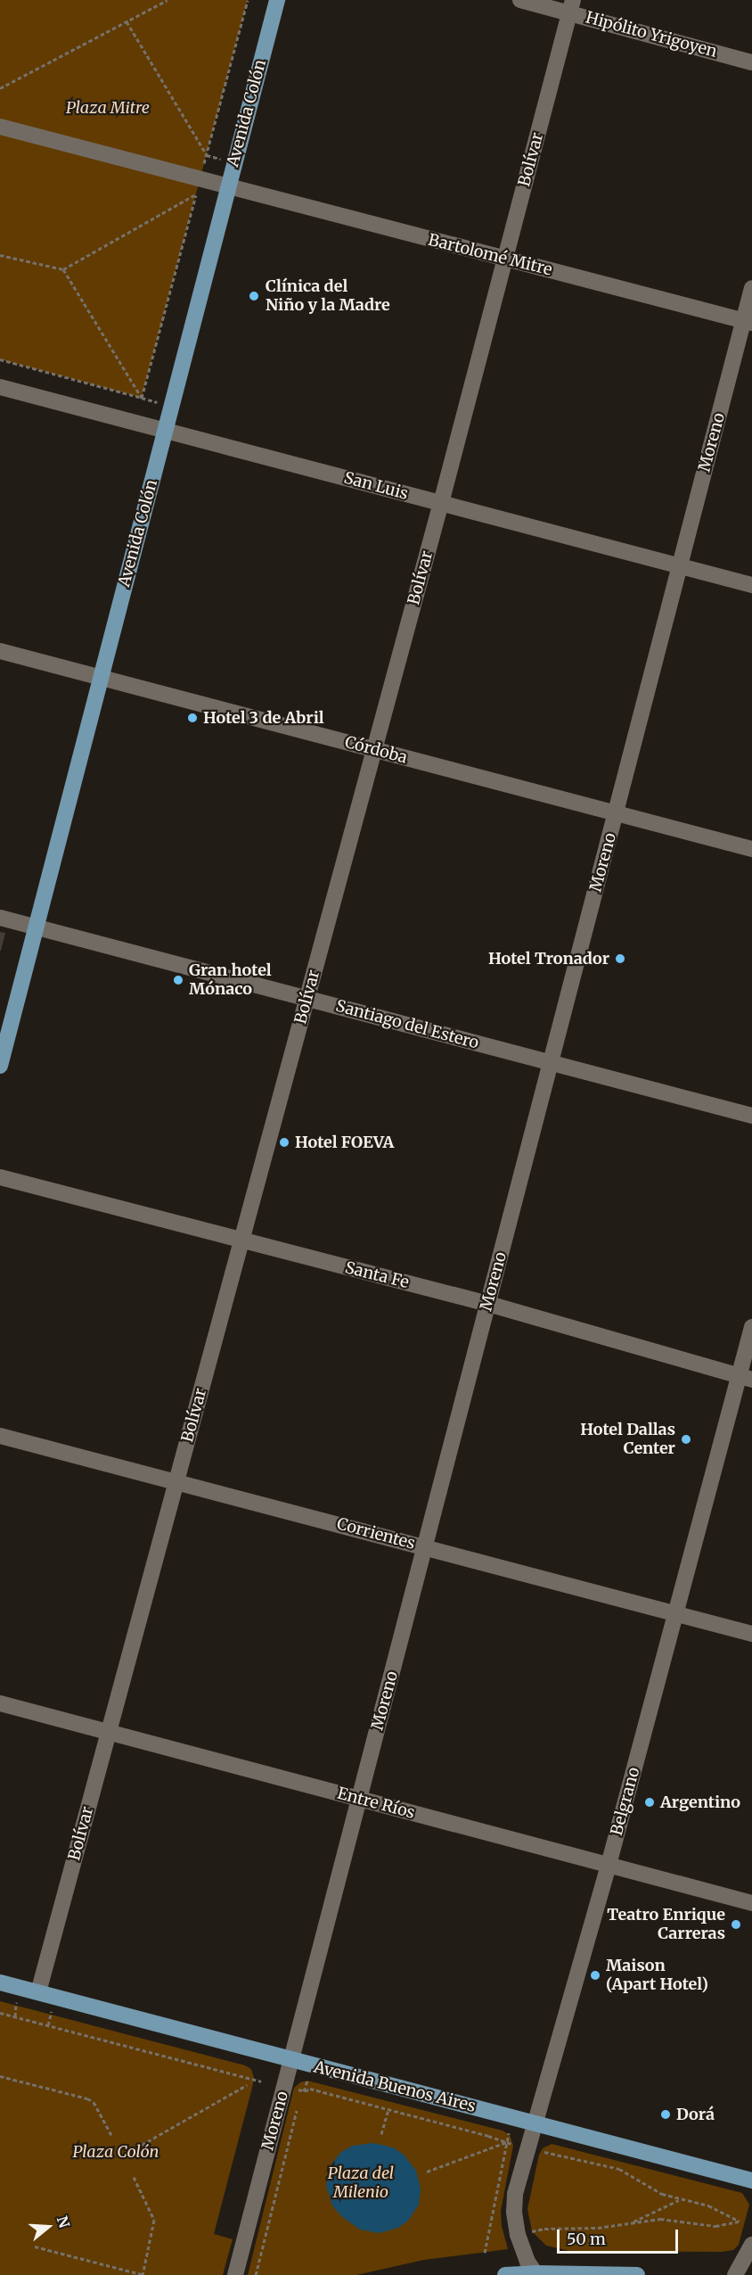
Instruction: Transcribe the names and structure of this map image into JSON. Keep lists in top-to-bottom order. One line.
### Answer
{"streets":{"main road":["Avenida Colón","Avenida Buenos Aires"],"street":["Hipólito Yrigoyen","Bolívar","Bartolomé Mitre","Moreno","San Luis","Córdoba","Santiago del Estero","Santa Fe","Corrientes","Belgrano","Entre Ríos"]},"crossings":[["Hipólito Yrigoyen","Bolívar"],["Avenida Colón","Bartolomé Mitre"],["Avenida Colón","San Luis"],["Avenida Colón","Córdoba"],["Avenida Colón","Santiago del Estero"],["Bolívar","Bartolomé Mitre"],["Bolívar","San Luis"],["Bolívar","Córdoba"],["Bolívar","Santiago del Estero"],["Bolívar","Santa Fe"],["Bolívar","Corrientes"],["Bolívar","Entre Ríos"],["Bolívar","Avenida Buenos Aires"],["Bartolomé Mitre","Moreno"],["Moreno","San Luis"],["Moreno","Córdoba"],["Moreno","Santiago del Estero"],["Moreno","Santa Fe"],["Moreno","Corrientes"],["Moreno","Entre Ríos"],["Moreno","Avenida Buenos Aires"],["Santa Fe","Belgrano"],["Corrientes","Belgrano"],["Belgrano","Entre Ríos"],["Belgrano","Avenida Buenos Aires"]],"parks":["Plaza Mitre","Plaza Colón","Plaza del Milenio"],"places":["Clínica del Niño y la Madre","Hotel 3 de Abril","Hotel Tronador","Gran hotel Mónaco","Hotel FOEVA","Hotel Dallas Center","Argentino","Teatro Enrique Carreras","Maison (Apart Hotel)","Dorá"],"scale_bar":"50 m","north":"right"}
